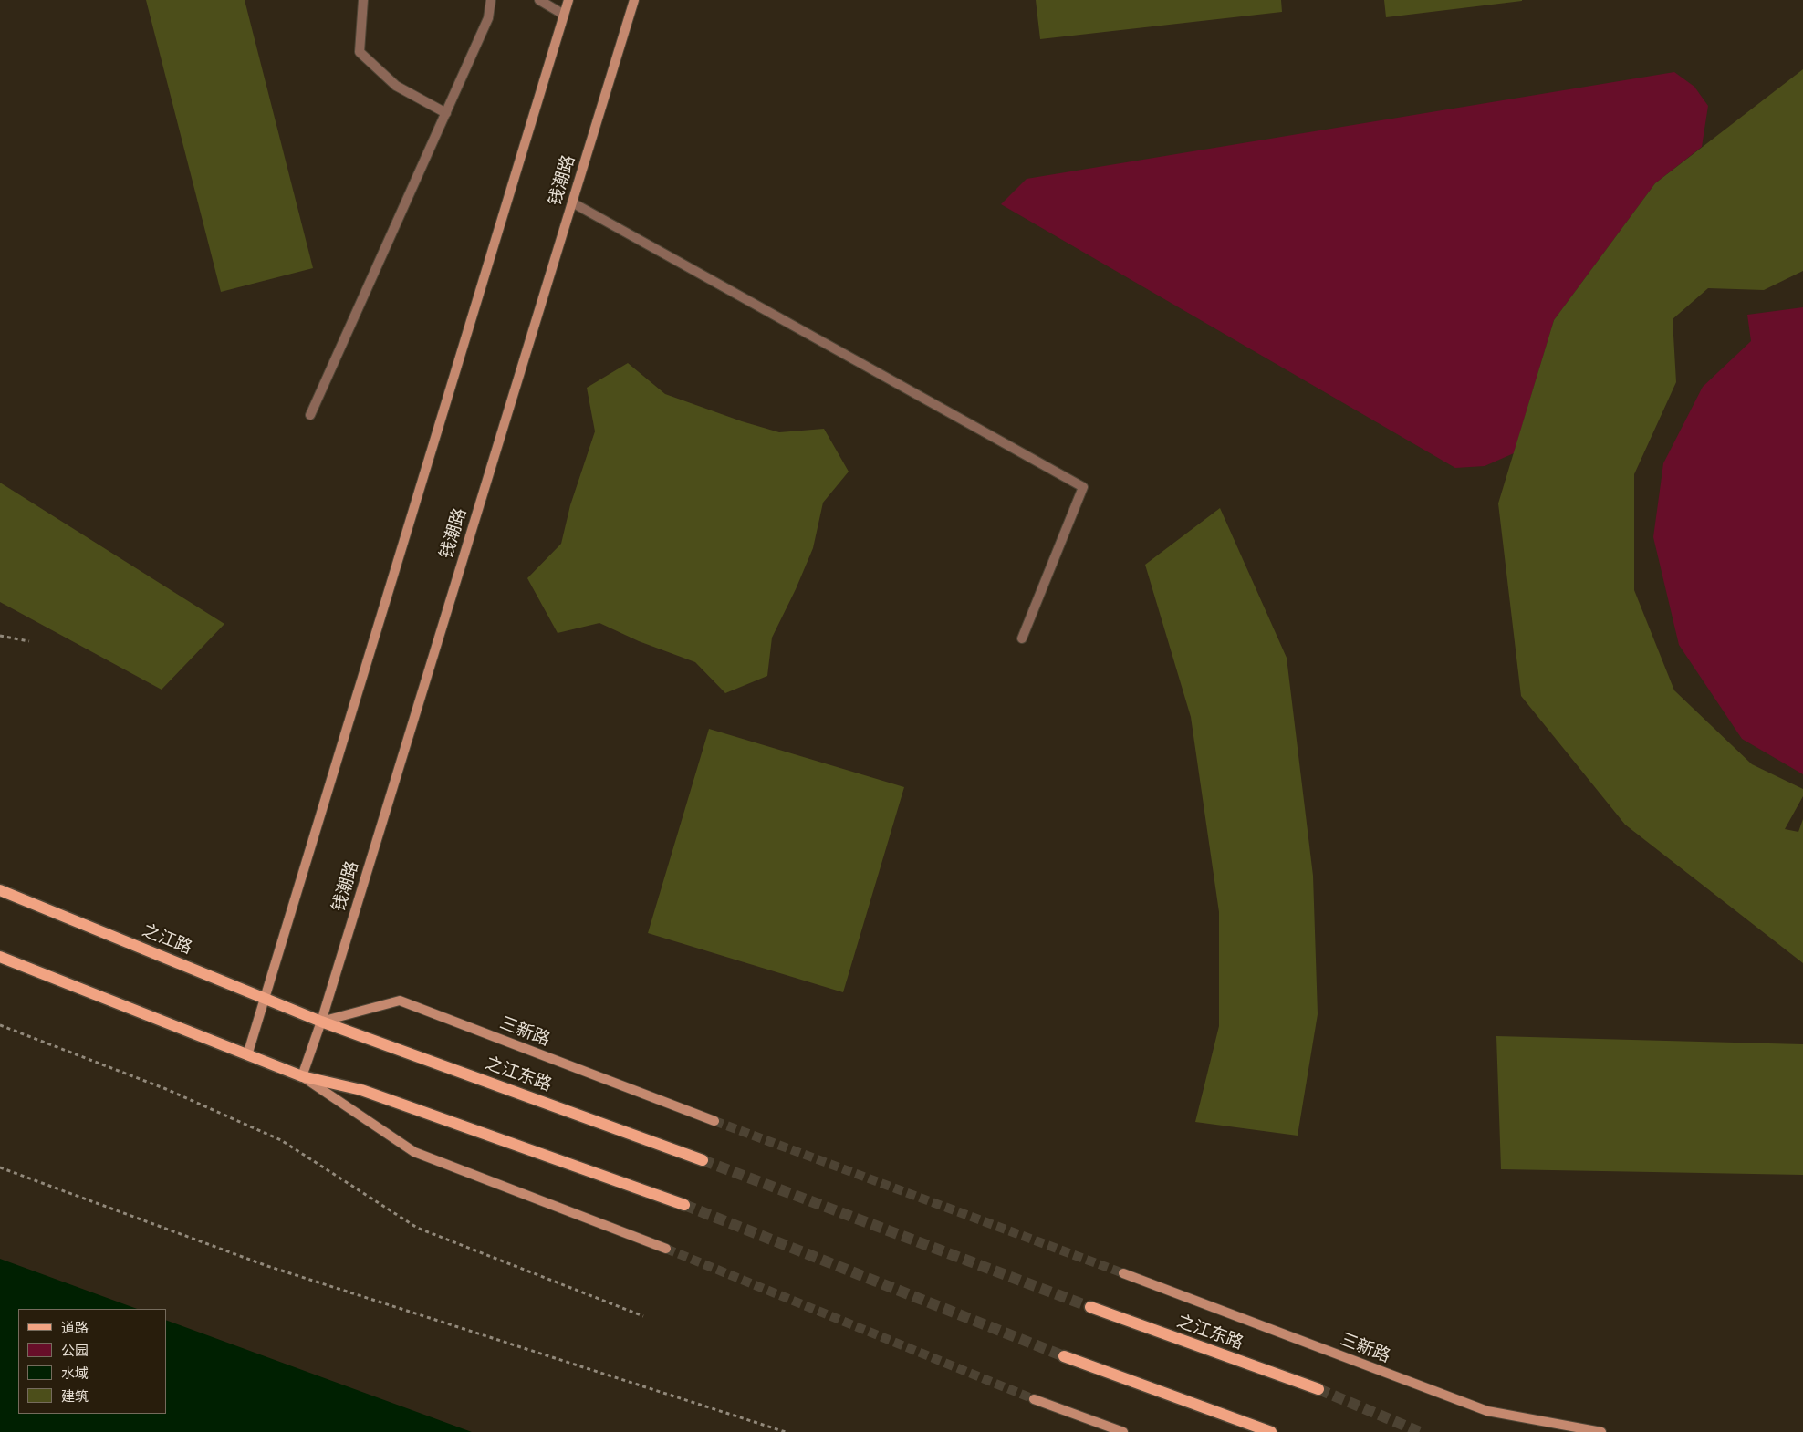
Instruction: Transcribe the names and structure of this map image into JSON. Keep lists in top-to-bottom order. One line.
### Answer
{"streets":{"main road":["钱潮路","之江路","三新路","之江东路"]},"crossings":[["钱潮路","之江路"],["钱潮路","三新路"],["钱潮路","之江东路"],["之江路","三新路"],["之江路","之江东路"],["三新路","之江东路"]],"legend":["道路","公园","水域","建筑"]}
